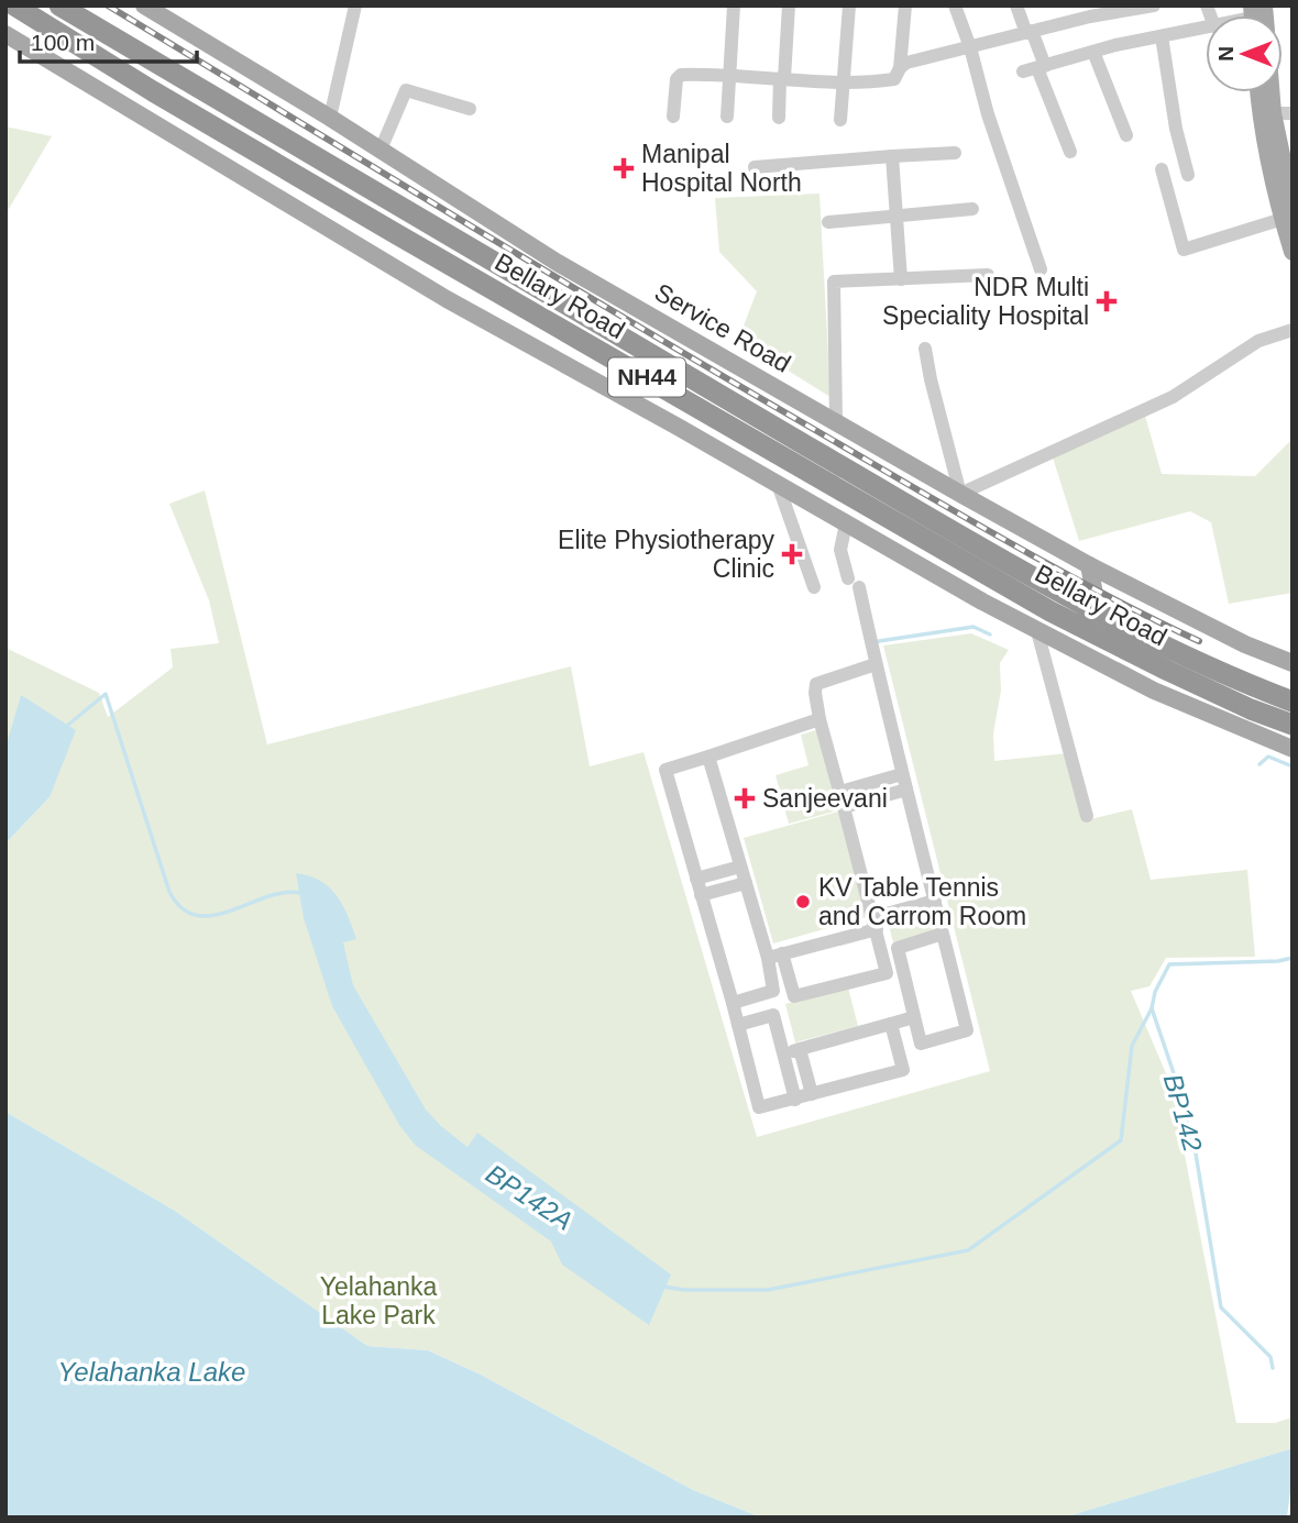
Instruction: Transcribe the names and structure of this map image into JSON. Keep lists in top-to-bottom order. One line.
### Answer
{"streets":{"highway":["Bellary Road","NH44"],"main road":["Service Road"]},"water":["BP142","BP142A","Yelahanka Lake"],"parks":["Yelahanka Lake Park"],"places":{"health":["Manipal Hospital North","NDR Multi Speciality Hospital","Elite Physiotherapy Clinic","Sanjeevani"],"other":["KV Table Tennis and Carrom Room"]},"scale_bar":"100 m","north":"left"}
